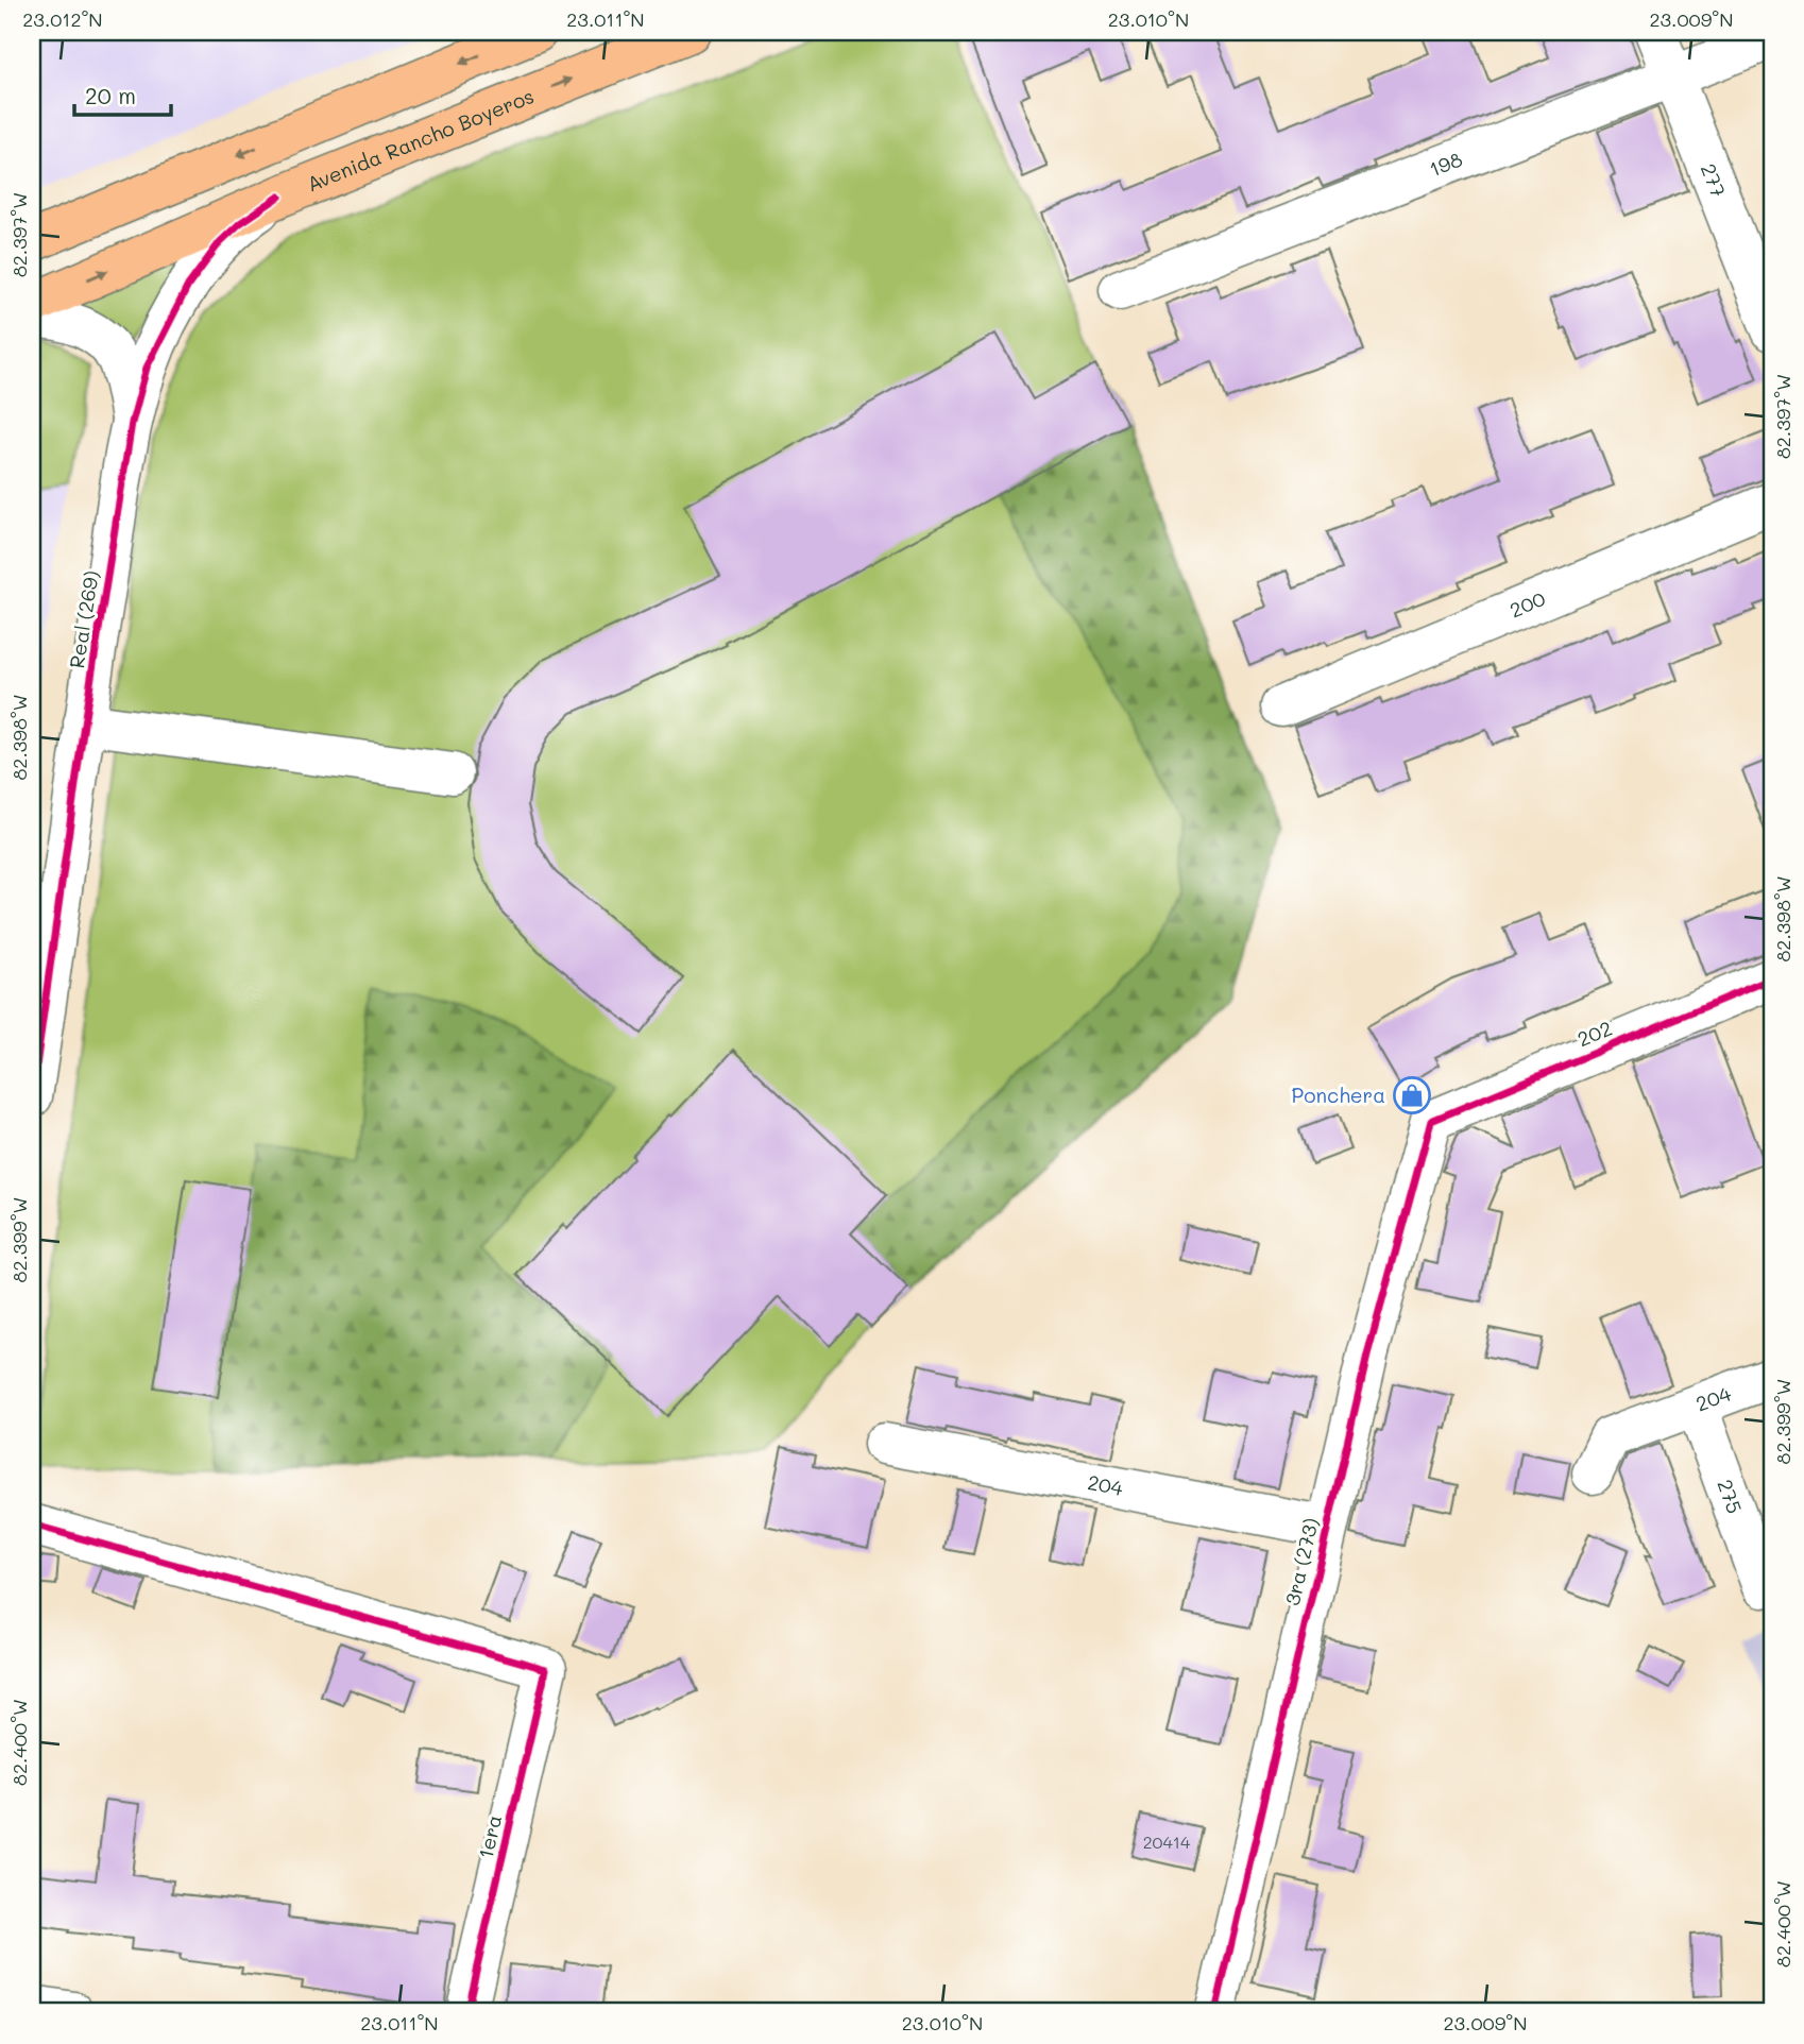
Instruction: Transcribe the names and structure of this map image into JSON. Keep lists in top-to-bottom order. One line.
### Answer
{"streets":{"highway":["Avenida Rancho Boyeros"],"street":["198","277","200","Real (269)","202","204","275","3ra (273)","1era"]},"crossings":[["Avenida Rancho Boyeros","Real (269)"],["198","277"],["202","3ra (273)"],["204","275"],["204","3ra (273)"]],"places":{"shop":["Ponchera"]},"house_numbers":["20414"],"scale_bar":"20 m","coordinates":["23.012°N","23.011°N","23.010°N","23.009°N","82.397°W","82.398°W","82.399°W","82.400°W"]}
